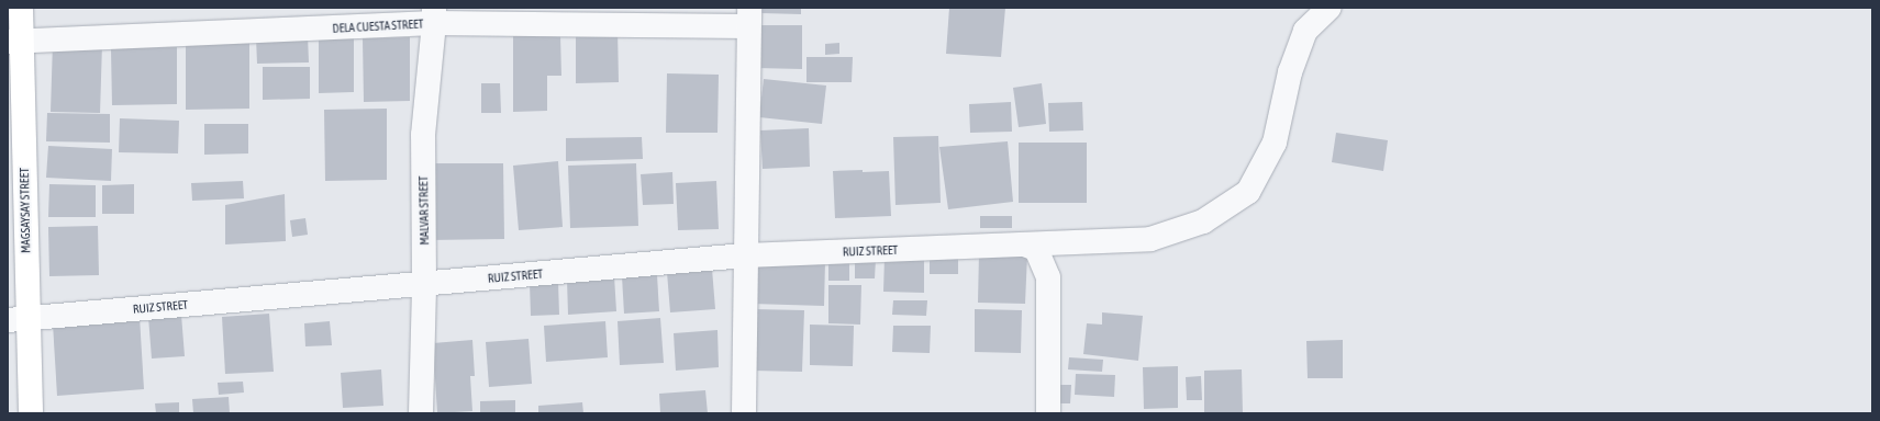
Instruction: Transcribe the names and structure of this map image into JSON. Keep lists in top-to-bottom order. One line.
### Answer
{"streets":{"main road":["MAGSAYSAY STREET"],"street":["DELA CUESTA STREET","MALVAR STREET","RUIZ STREET"]},"crossings":[["DELA CUESTA STREET","MAGSAYSAY STREET"],["DELA CUESTA STREET","MALVAR STREET"],["MAGSAYSAY STREET","RUIZ STREET"],["MALVAR STREET","RUIZ STREET"]]}
